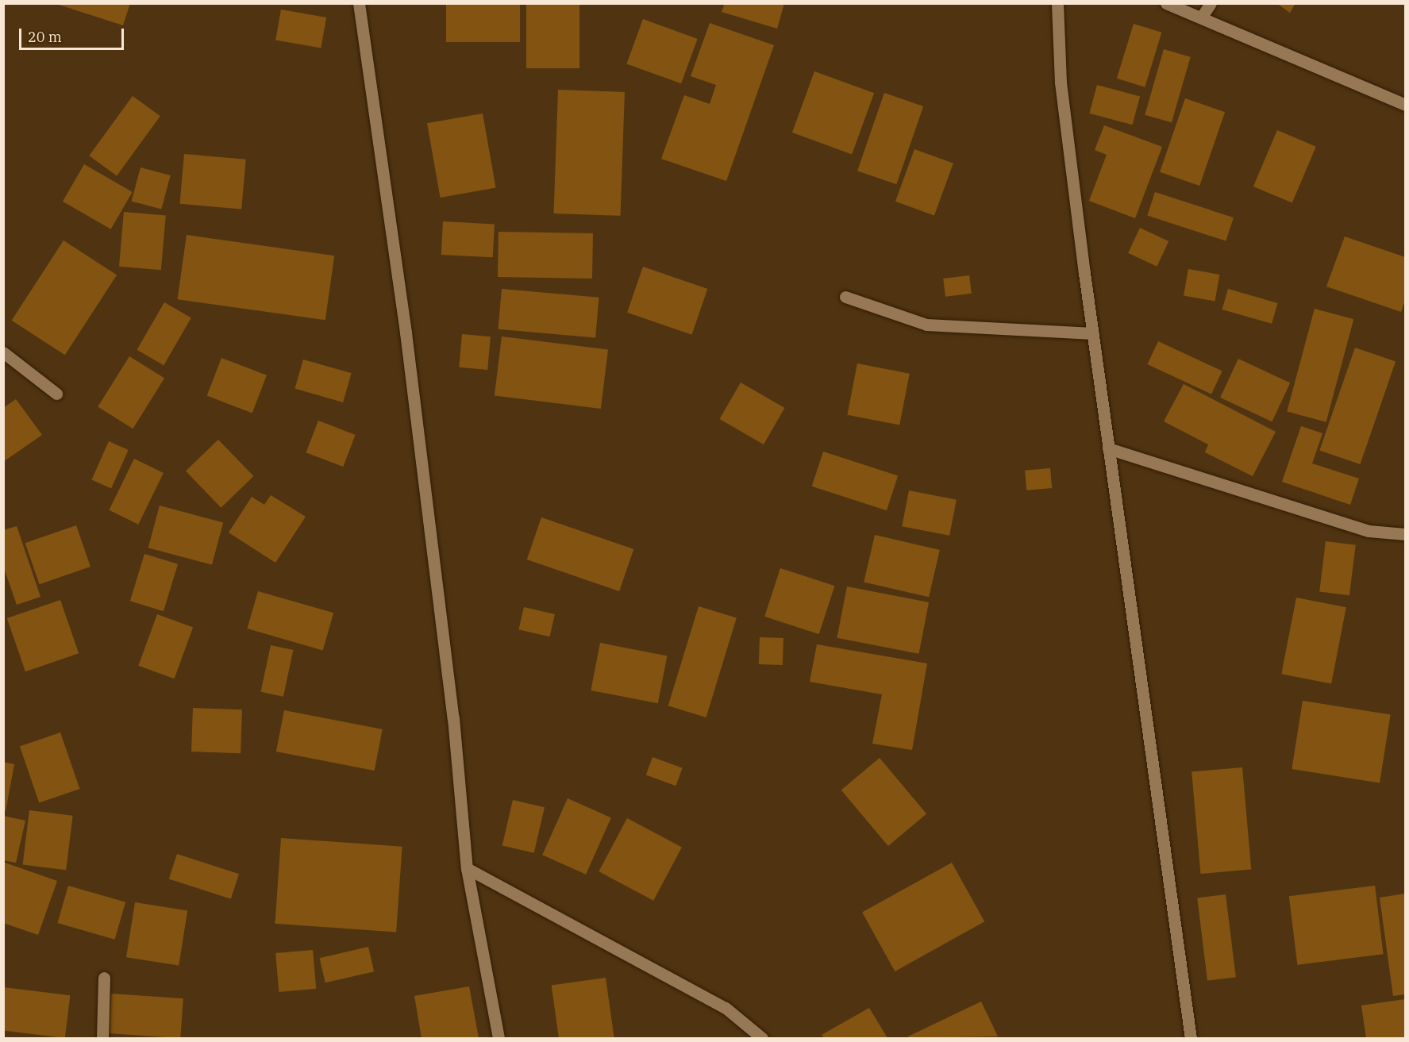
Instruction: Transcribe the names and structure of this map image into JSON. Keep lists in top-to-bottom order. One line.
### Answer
{"scale_bar":"20 m"}
